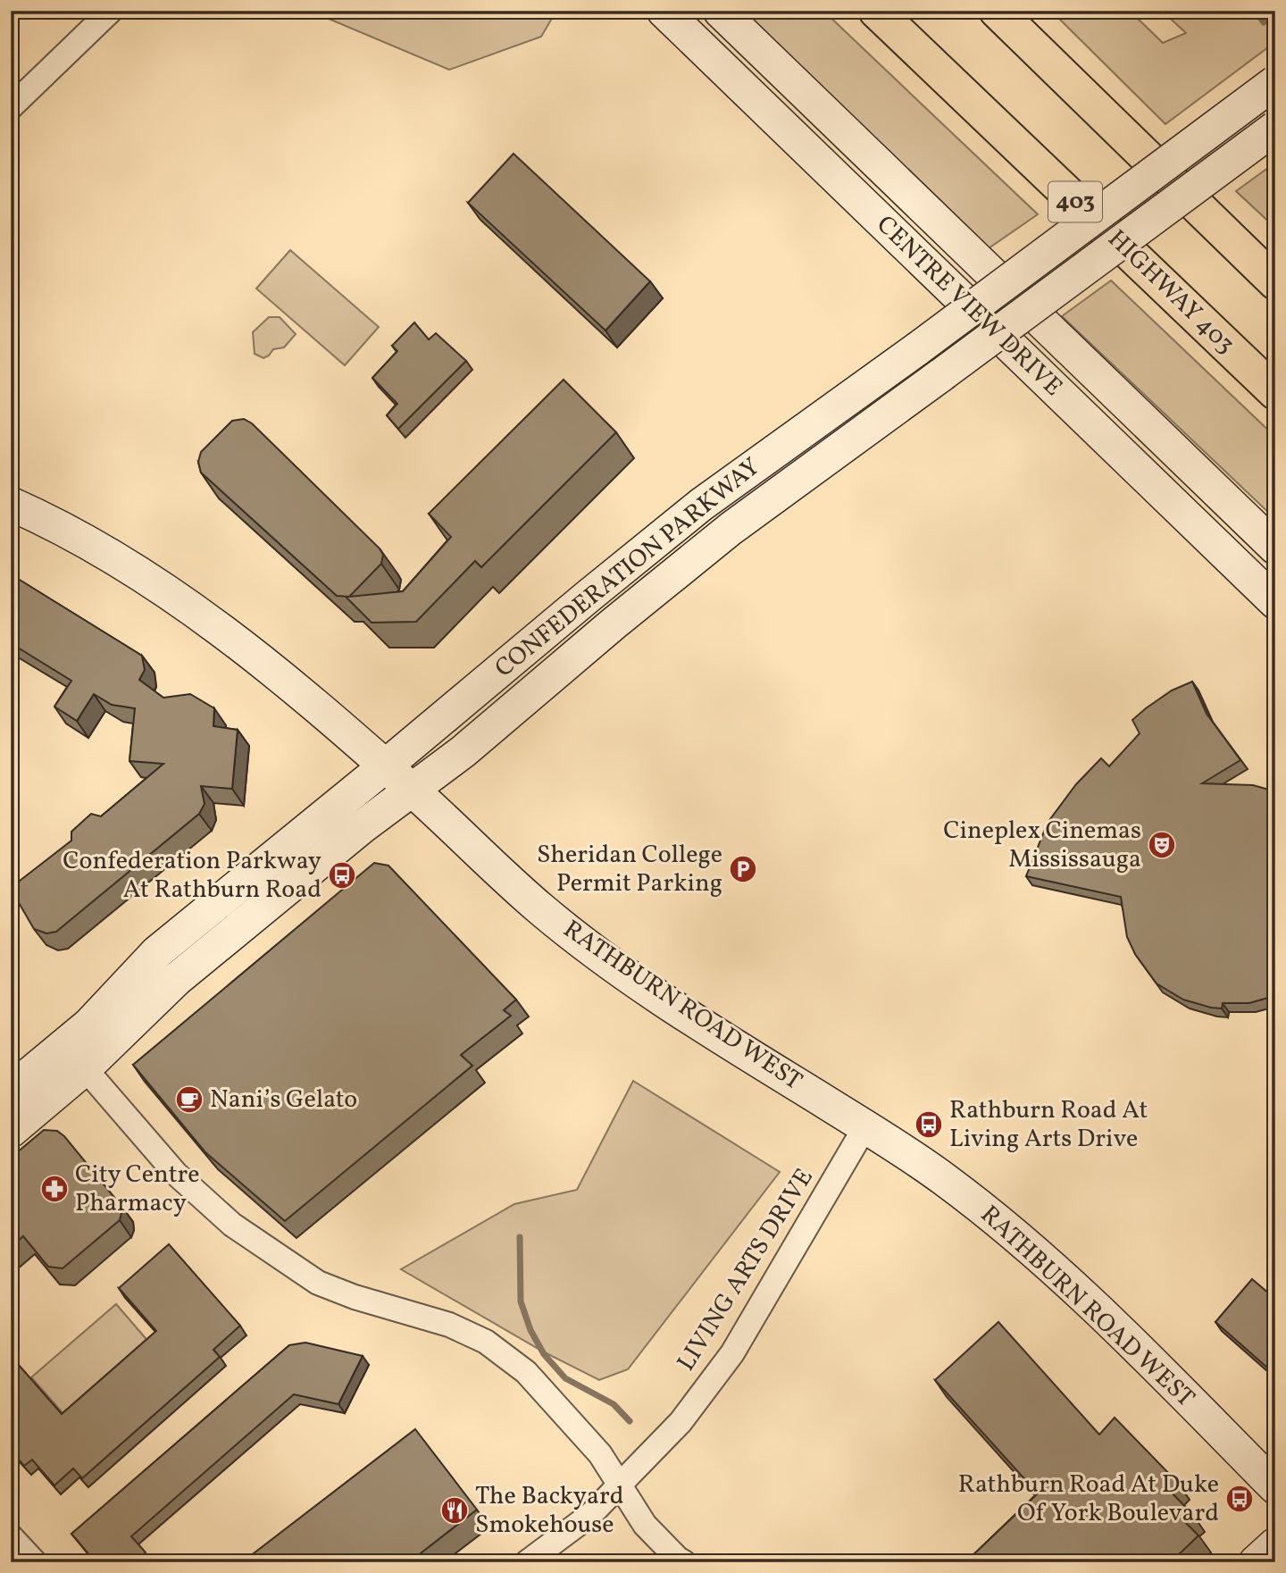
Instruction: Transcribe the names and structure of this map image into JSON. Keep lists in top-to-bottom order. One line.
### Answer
{"streets":{"highway":["403","HIGHWAY 403"],"street":["CENTRE VIEW DRIVE","CONFEDERATION PARKWAY","RATHBURN ROAD WEST","LIVING ARTS DRIVE"]},"crossings":[["CONFEDERATION PARKWAY","RATHBURN ROAD WEST"],["RATHBURN ROAD WEST","LIVING ARTS DRIVE"]],"places":{"theatre":["Cineplex Cinemas Mississauga"],"parking":["Sheridan College Permit Parking"],"bus stop":["Confederation Parkway At Rathburn Road","Rathburn Road At Living Arts Drive","Rathburn Road At Duke Of York Boulevard"],"cafe":["Nani’s Gelato"],"pharmacy":["City Centre Pharmacy"],"restaurant":["The Backyard Smokehouse"]}}
